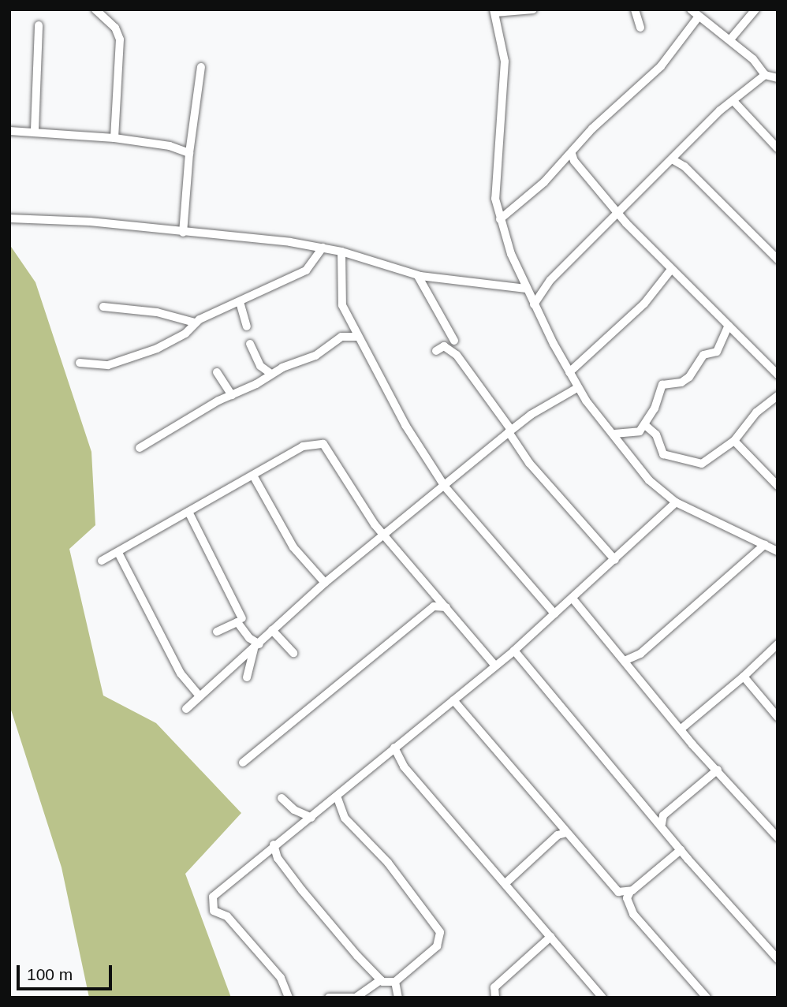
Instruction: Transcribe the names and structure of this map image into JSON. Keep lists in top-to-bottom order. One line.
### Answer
{"scale_bar":"100 m"}
